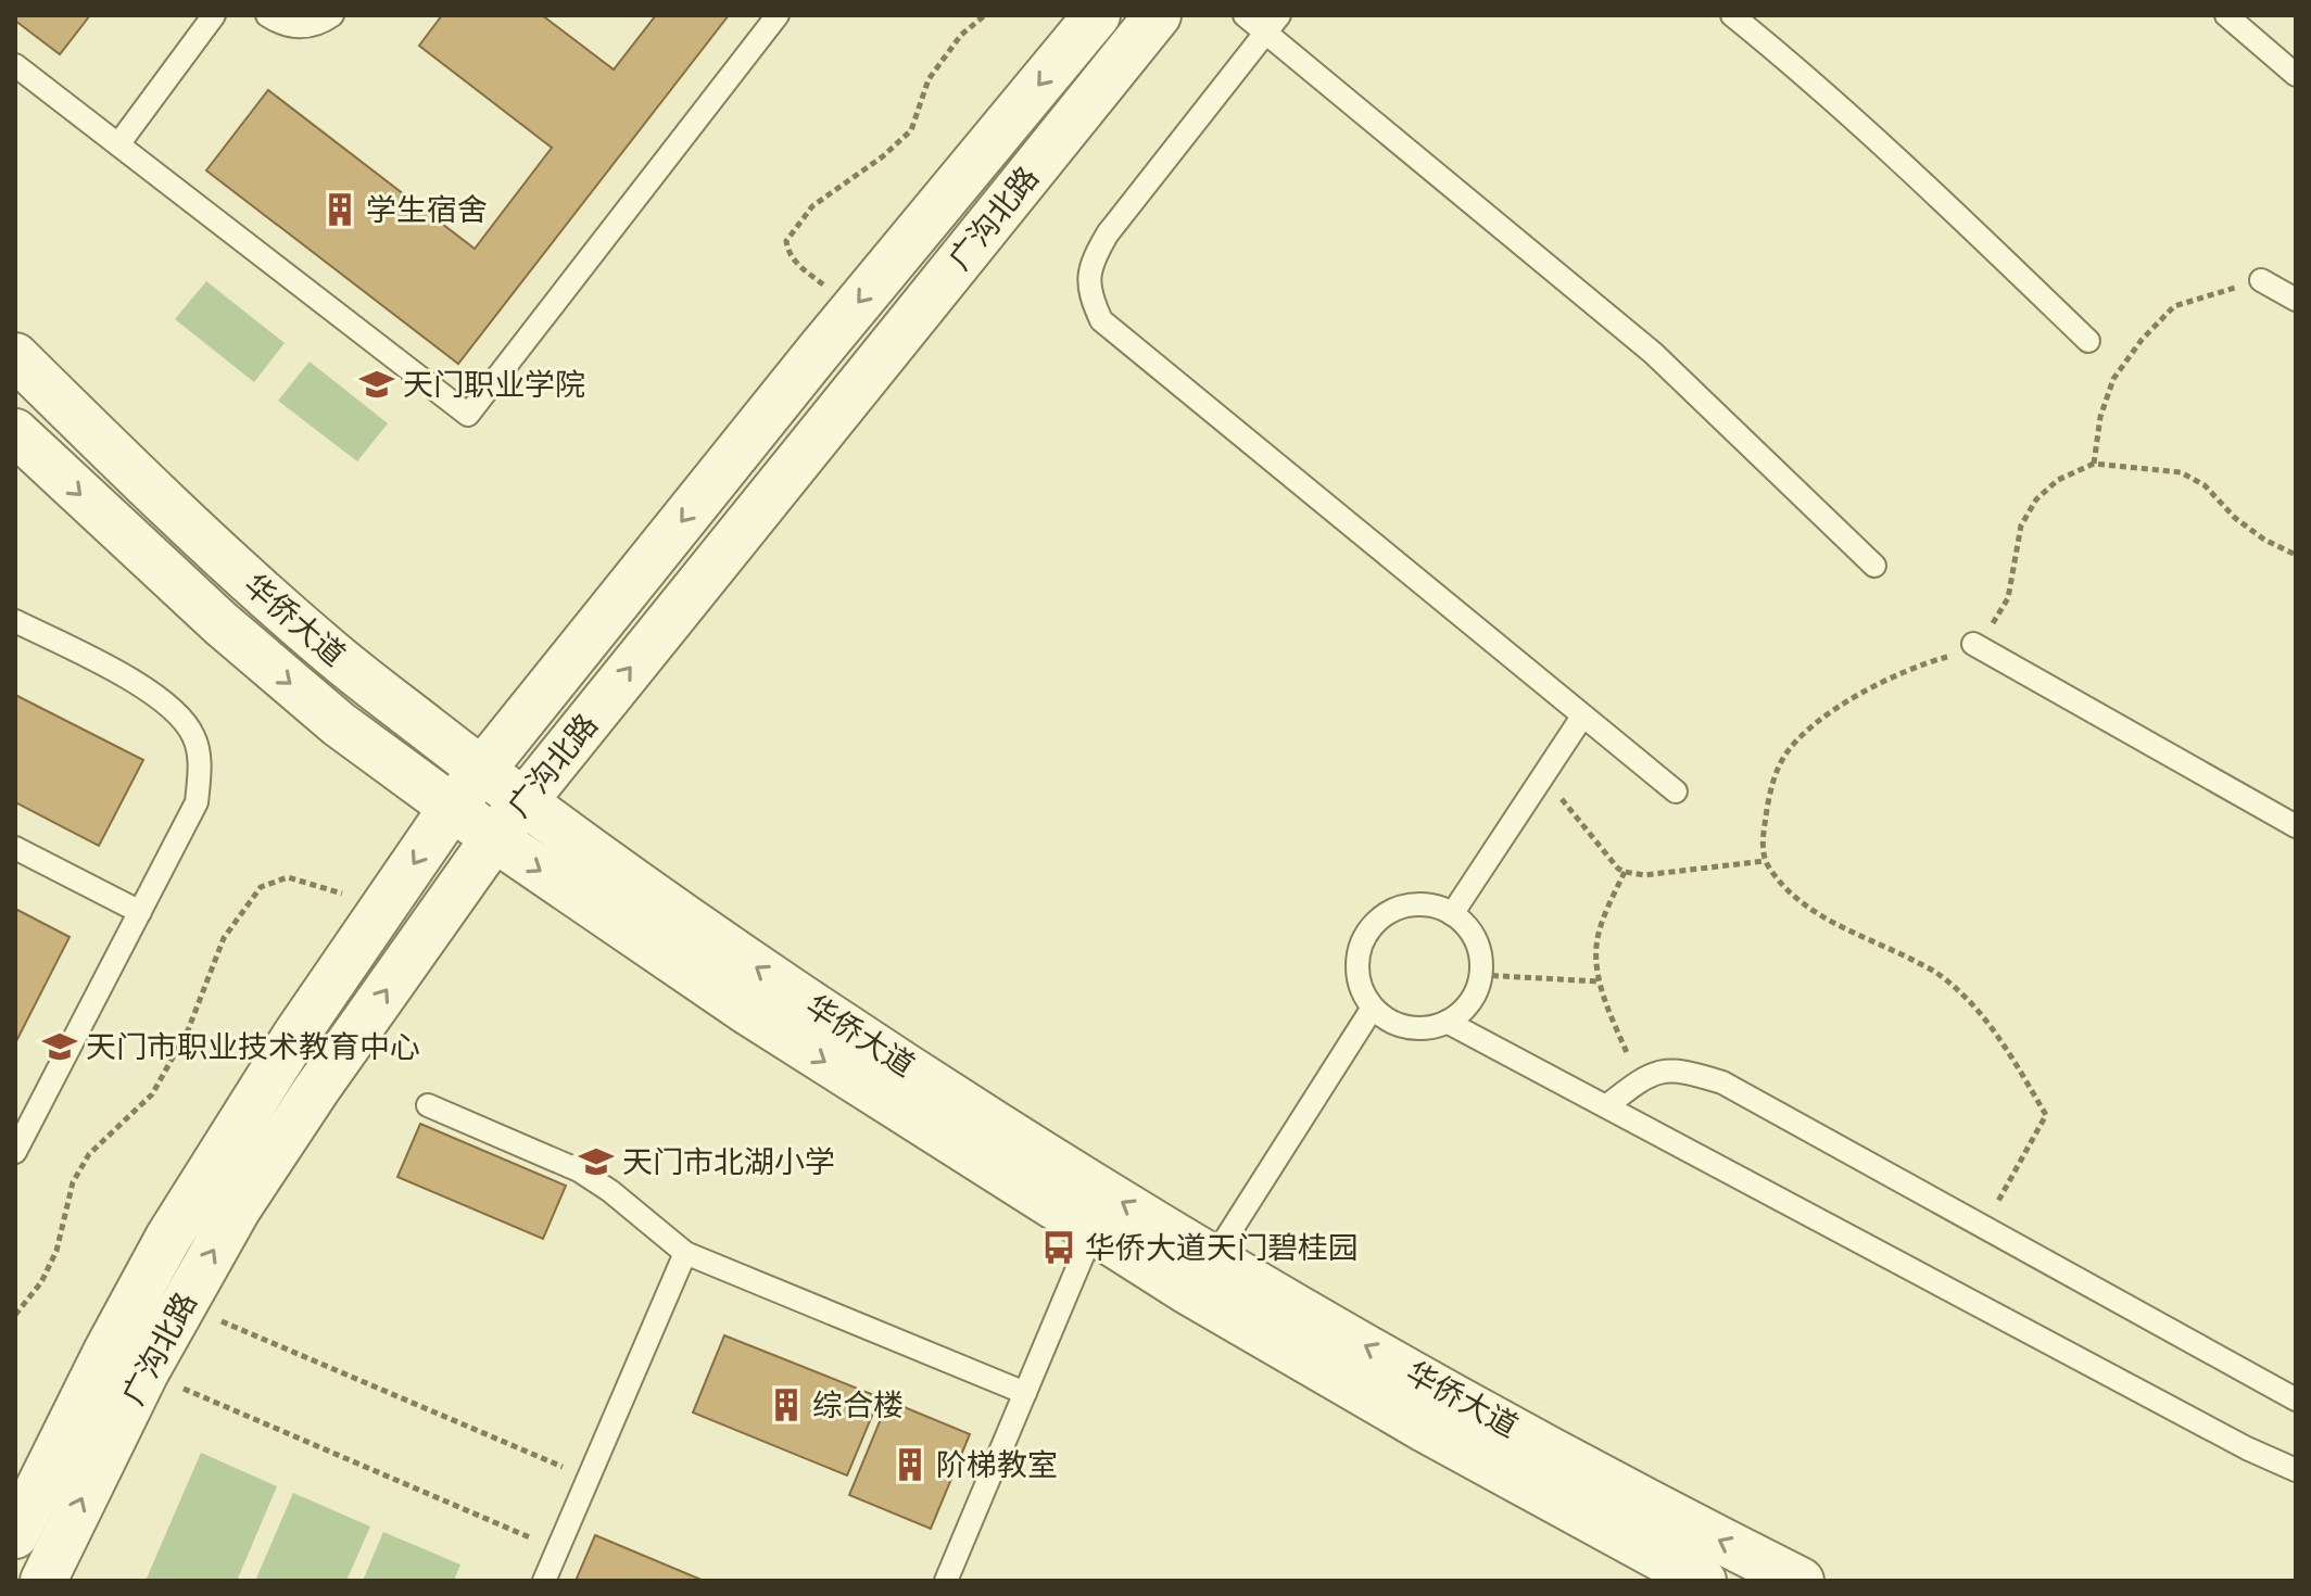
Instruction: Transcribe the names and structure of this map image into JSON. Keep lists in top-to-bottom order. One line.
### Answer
{"streets":{"street":["广沟北路","华侨大道"]},"crossings":[["广沟北路","华侨大道"]],"places":{"building":["学生宿舍","综合楼","阶梯教室"],"school or university":["天门职业学院","天门市职业技术教育中心","天门市北湖小学"],"bus stop":["华侨大道天门碧桂园"]}}
